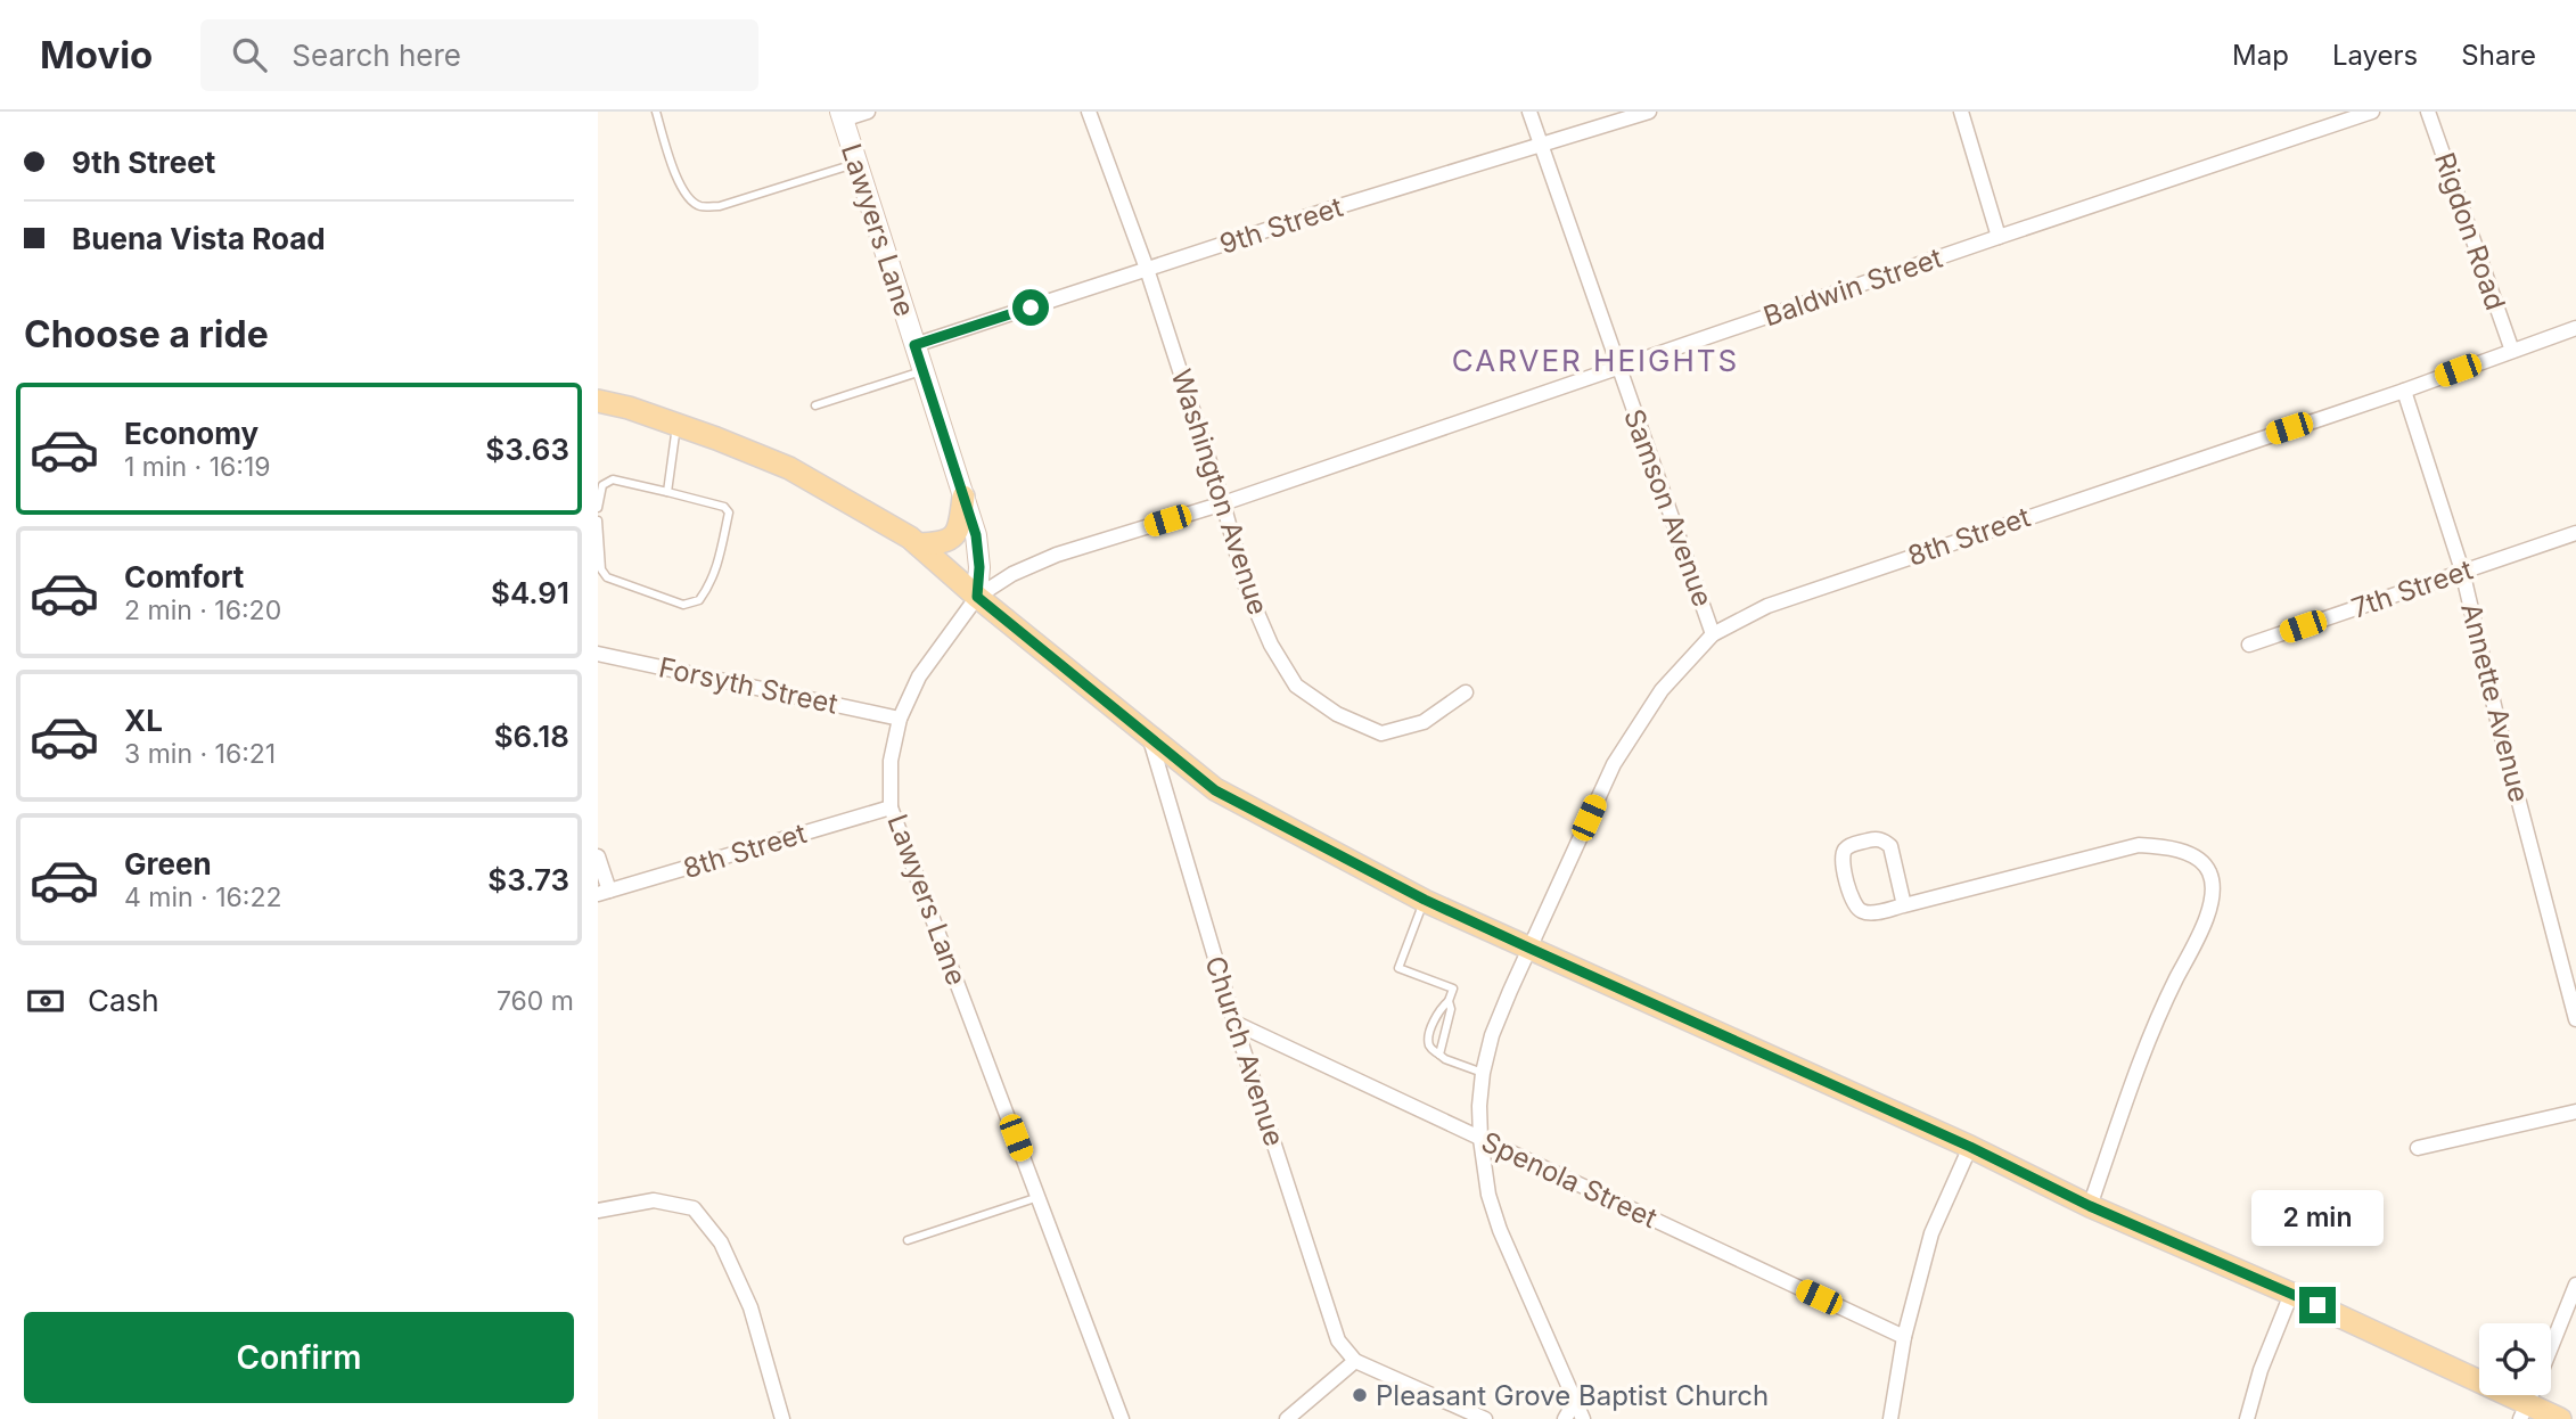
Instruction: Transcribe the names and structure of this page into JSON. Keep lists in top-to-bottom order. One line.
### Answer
{"streets":{"street":["9th Street","Lawyers Lane","Rigdon Road","Baldwin Street","Washington Avenue","Samson Avenue","8th Street","7th Street","Forsyth Street","Annette Avenue","Church Avenue","Spenola Street"]},"crossings":[["9th Street","Lawyers Lane"],["9th Street","Washington Avenue"],["9th Street","Samson Avenue"],["Lawyers Lane","Baldwin Street"],["Lawyers Lane","8th Street"],["Lawyers Lane","Forsyth Street"],["Rigdon Road","8th Street"],["Baldwin Street","Washington Avenue"],["Baldwin Street","Samson Avenue"],["Samson Avenue","8th Street"],["8th Street","Annette Avenue"],["8th Street","Spenola Street"],["7th Street","Annette Avenue"],["Church Avenue","Spenola Street"]],"districts":["CARVER HEIGHTS"],"places":["Pleasant Grove Baptist Church"],"page":{"header":"Movio","search":"Search here","nav":["Map","Layers","Share"],"banner":["9th Street","Buena Vista Road"],"heading":"Choose a ride","list":[{"name":"Economy","note":"1 min · 16:19","value":"$3.63"},{"name":"Comfort","note":"2 min · 16:20","value":"$4.91"},{"name":"XL","note":"3 min · 16:21","value":"$6.18"},{"name":"Green","note":"4 min · 16:22","value":"$3.73"}],"pay":["Cash","760 m"],"bubble":"2 min","buttons":"Confirm"}}
